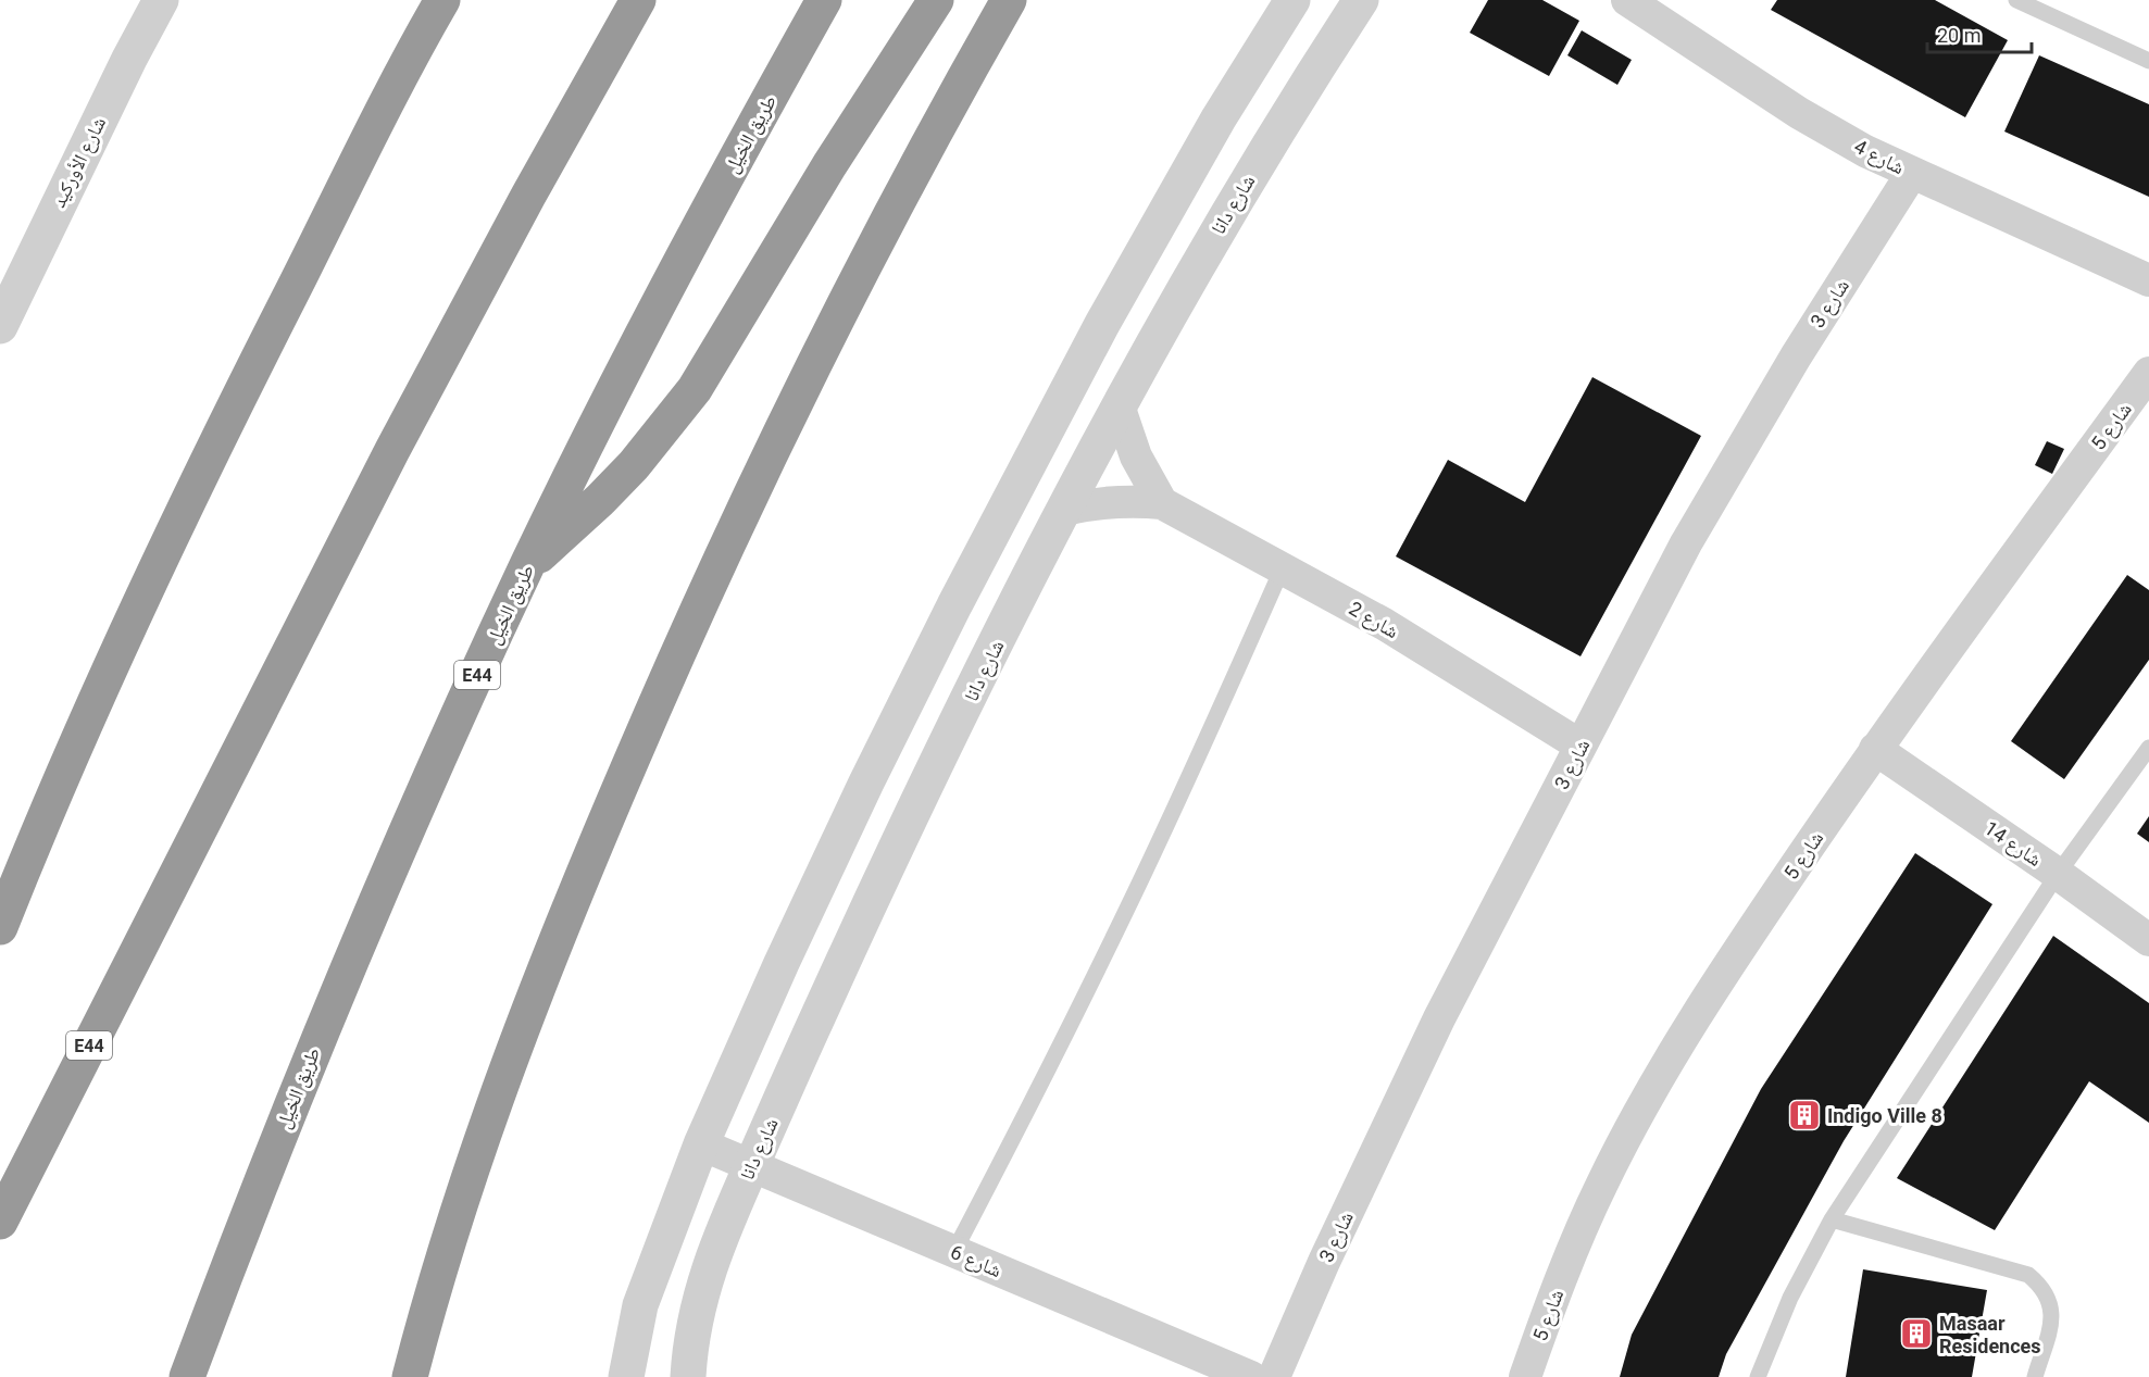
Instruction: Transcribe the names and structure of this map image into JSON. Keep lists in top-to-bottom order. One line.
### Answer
{"streets":{"highway":["طريق الخيل","E44"],"street":["شارع 4","شارع الأوركيد","شارع دانا","شارع 3","شارع 5","شارع 2","شارع 14","شارع 6"]},"crossings":[["شارع 4","شارع 3"],["شارع دانا","شارع 2"],["شارع دانا","شارع 6"],["شارع 3","شارع 2"],["شارع 5","شارع 14"]],"places":{"building":["Indigo Ville 8","Masaar Residences"]},"scale_bar":"20 m"}
